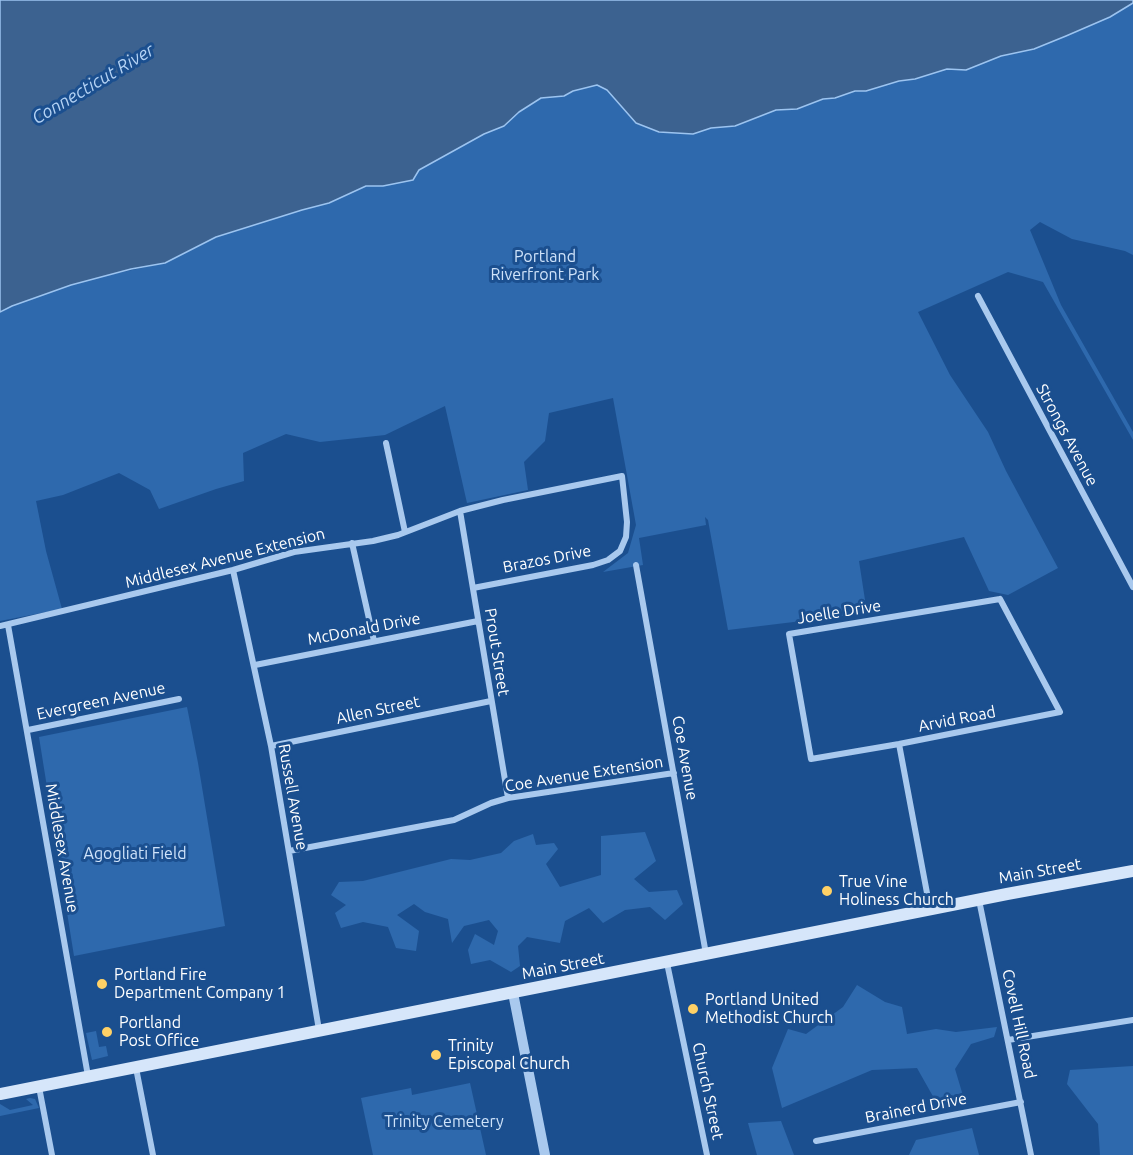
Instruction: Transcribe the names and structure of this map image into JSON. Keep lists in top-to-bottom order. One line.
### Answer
{"streets":{"main road":["Main Street"],"street":["Strongs Avenue","Middlesex Avenue Extension","Brazos Drive","Joelle Drive","McDonald Drive","Prout Street","Evergreen Avenue","Allen Street","Arvid Road","Coe Avenue","Coe Avenue Extension","Russell Avenue","Middlesex Avenue","Covell Hill Road","Church Street","Brainerd Drive"]},"crossings":[["Middlesex Avenue Extension","Brazos Drive"],["Middlesex Avenue Extension","Prout Street"],["Middlesex Avenue Extension","Russell Avenue"],["Middlesex Avenue Extension","Middlesex Avenue"],["Brazos Drive","Prout Street"],["Joelle Drive","Arvid Road"],["McDonald Drive","Prout Street"],["McDonald Drive","Russell Avenue"],["Prout Street","Allen Street"],["Prout Street","Coe Avenue Extension"],["Evergreen Avenue","Middlesex Avenue"],["Allen Street","Russell Avenue"],["Arvid Road","Main Street"],["Coe Avenue","Coe Avenue Extension"],["Coe Avenue","Main Street"],["Coe Avenue Extension","Russell Avenue"],["Russell Avenue","Main Street"],["Middlesex Avenue","Main Street"],["Main Street","Covell Hill Road"],["Main Street","Church Street"],["Covell Hill Road","Brainerd Drive"]],"water":["Connecticut River"],"parks":["Portland Riverfront Park","Agogliati Field","Trinity Cemetery"],"places":["True Vine Holiness Church","Portland Fire Department Company 1","Portland United Methodist Church","Portland Post Office","Trinity Episcopal Church"]}
